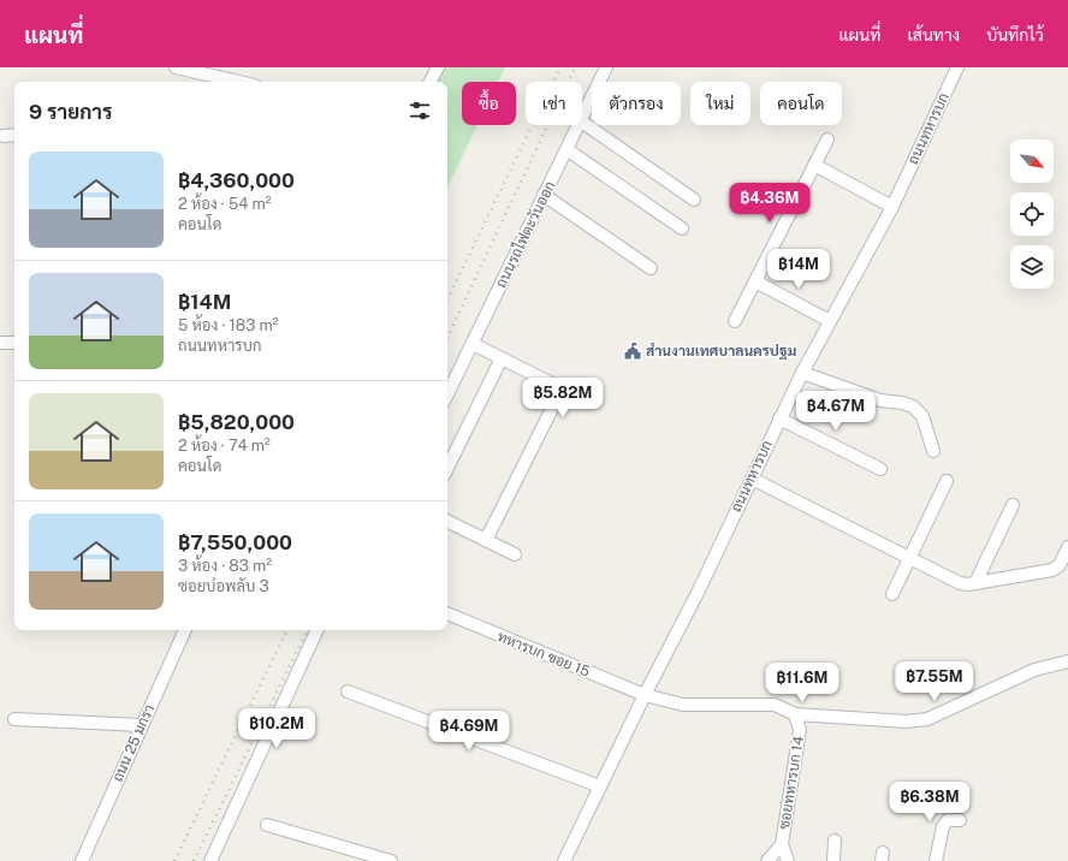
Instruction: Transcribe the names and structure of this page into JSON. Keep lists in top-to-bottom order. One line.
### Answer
{"streets":{"street":["ถนนทหารบก","ถนนรถไฟตะวันออก","ทหารบก ซอย 15","ถนน 25 มกรา","ซอยทหารบก 14"]},"crossings":[["ถนนทหารบก","ทหารบก ซอย 15"],["ถนนทหารบก","ซอยทหารบก 14"],["ทหารบก ซอย 15","ซอยทหารบก 14"]],"places":{"public building":["สำนงานเทศบาลนครปฐม"]},"north":"bottom right","page":{"header":"แผนที่","nav":["แผนที่","เส้นทาง","บันทึกไว้"],"chip":["ซื้อ","เช่า","ตัวกรอง","ใหม่","คอนโด"],"heading":"9 รายการ","list":[{"name":"฿4,360,000","note":"2 ห้อง · 54 m² · คอนโด"},{"name":"฿14M","note":"5 ห้อง · 183 m² · ถนนทหารบก"},{"name":"฿5,820,000","note":"2 ห้อง · 74 m² · คอนโด"},{"name":"฿7,550,000","note":"3 ห้อง · 83 m² · ซอยบ่อพลับ 3"}],"price":["฿4.36M","฿14M","฿5.82M","฿4.67M","฿7.55M","฿11.6M","฿10.2M","฿4.69M","฿6.38M"]}}
